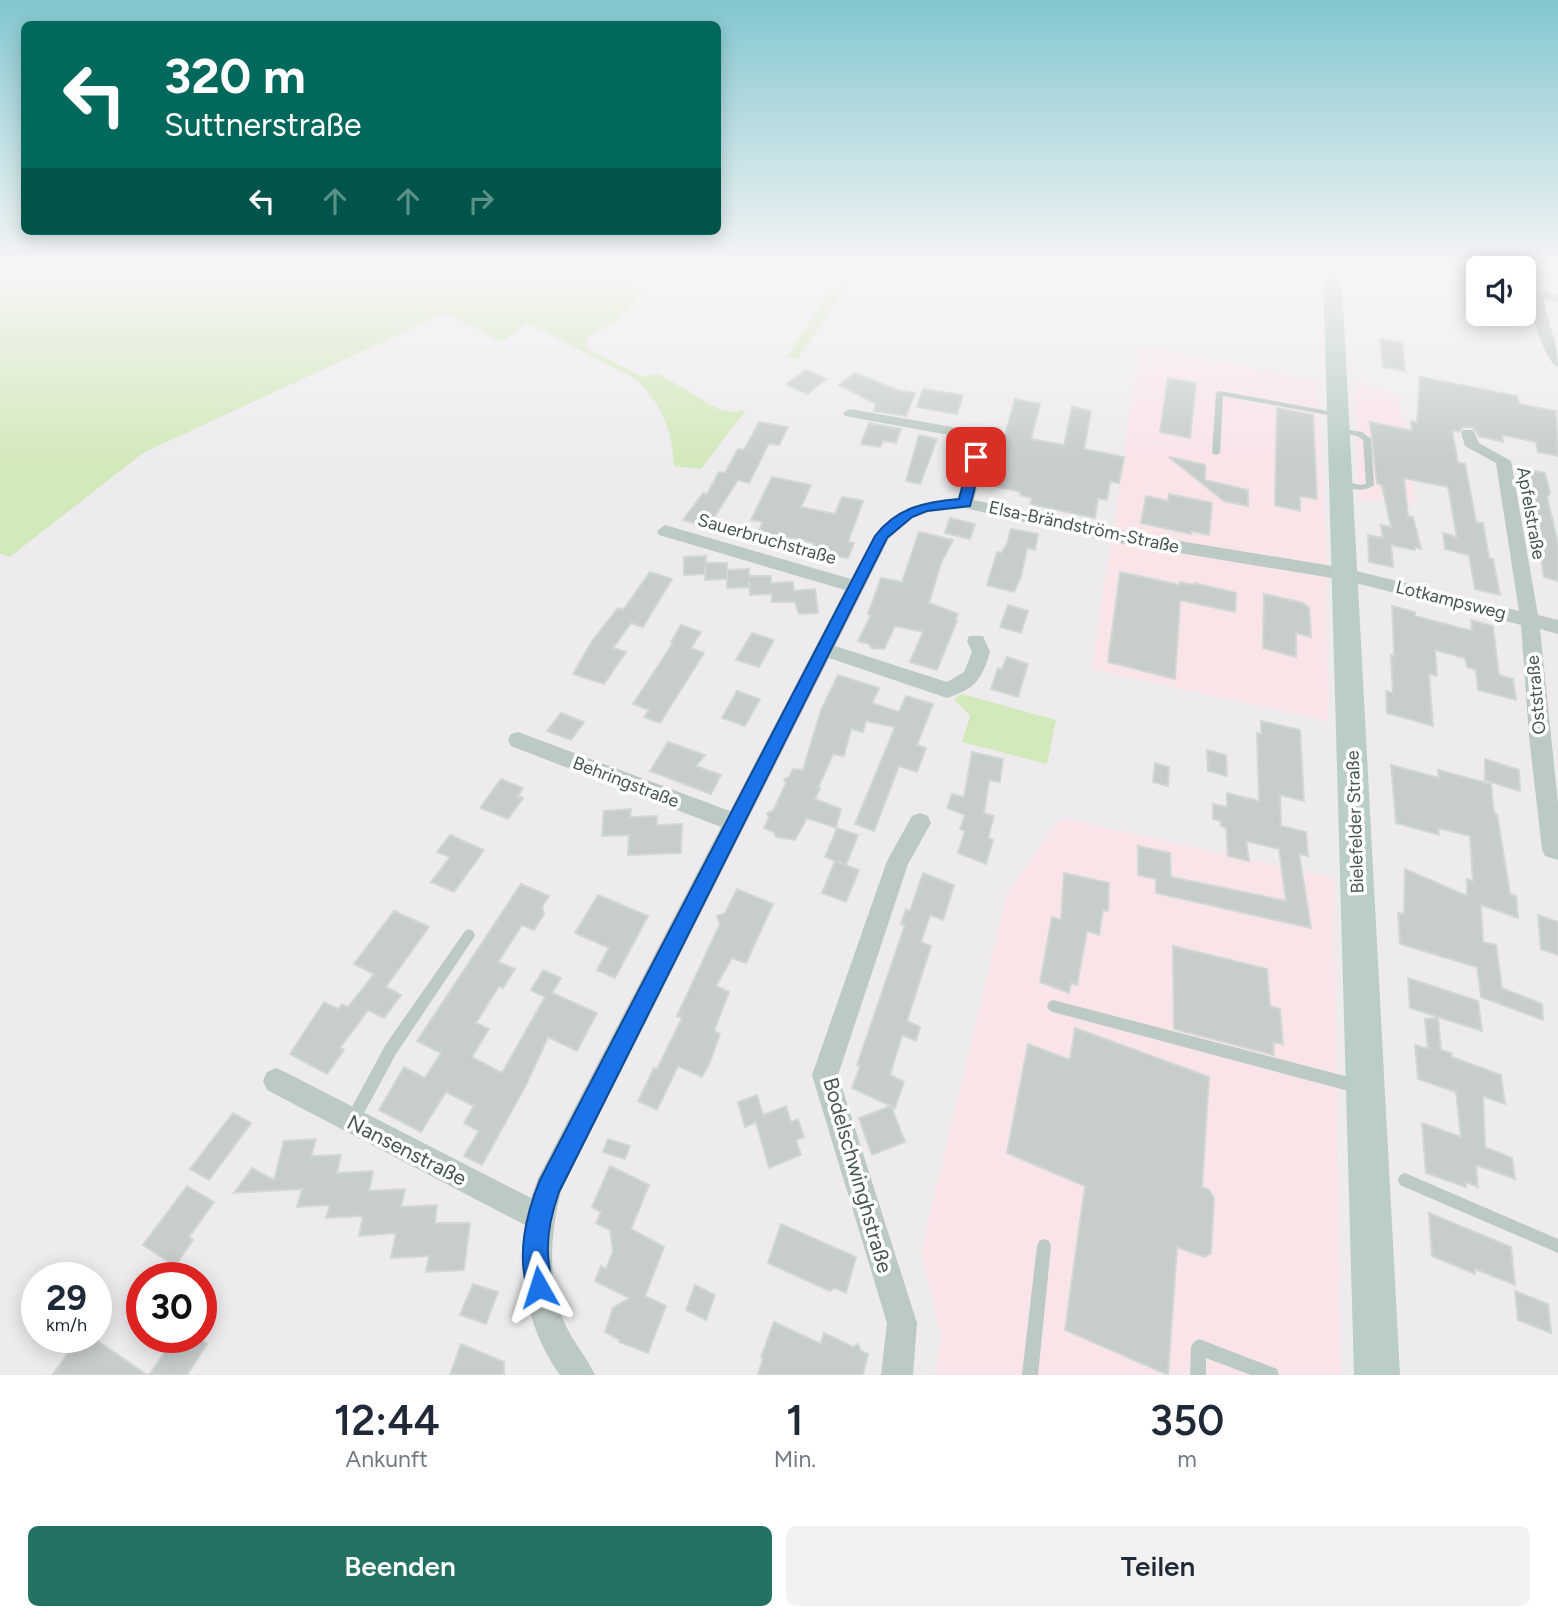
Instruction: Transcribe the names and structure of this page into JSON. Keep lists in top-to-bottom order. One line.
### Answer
{"streets":{"street":["Apfelstraße","Elsa-Brändström-Straße","Sauerbruchstraße","Lotkampsweg","Oststraße","Behringstraße","Bielefelder Straße","Nansenstraße","Bodelschwinghstraße"]},"crossings":[["Apfelstraße","Lotkampsweg"],["Apfelstraße","Oststraße"],["Elsa-Brändström-Straße","Sauerbruchstraße"],["Elsa-Brändström-Straße","Lotkampsweg"],["Elsa-Brändström-Straße","Behringstraße"],["Elsa-Brändström-Straße","Bielefelder Straße"],["Elsa-Brändström-Straße","Nansenstraße"],["Lotkampsweg","Oststraße"],["Lotkampsweg","Bielefelder Straße"]],"page":{"turn":["320 m","Suttnerstraße"],"speed":"29 km/h","limit":"30","eta":["12:44","Ankunft","1","Min.","350","m"],"buttons":["Beenden","Teilen"]}}
